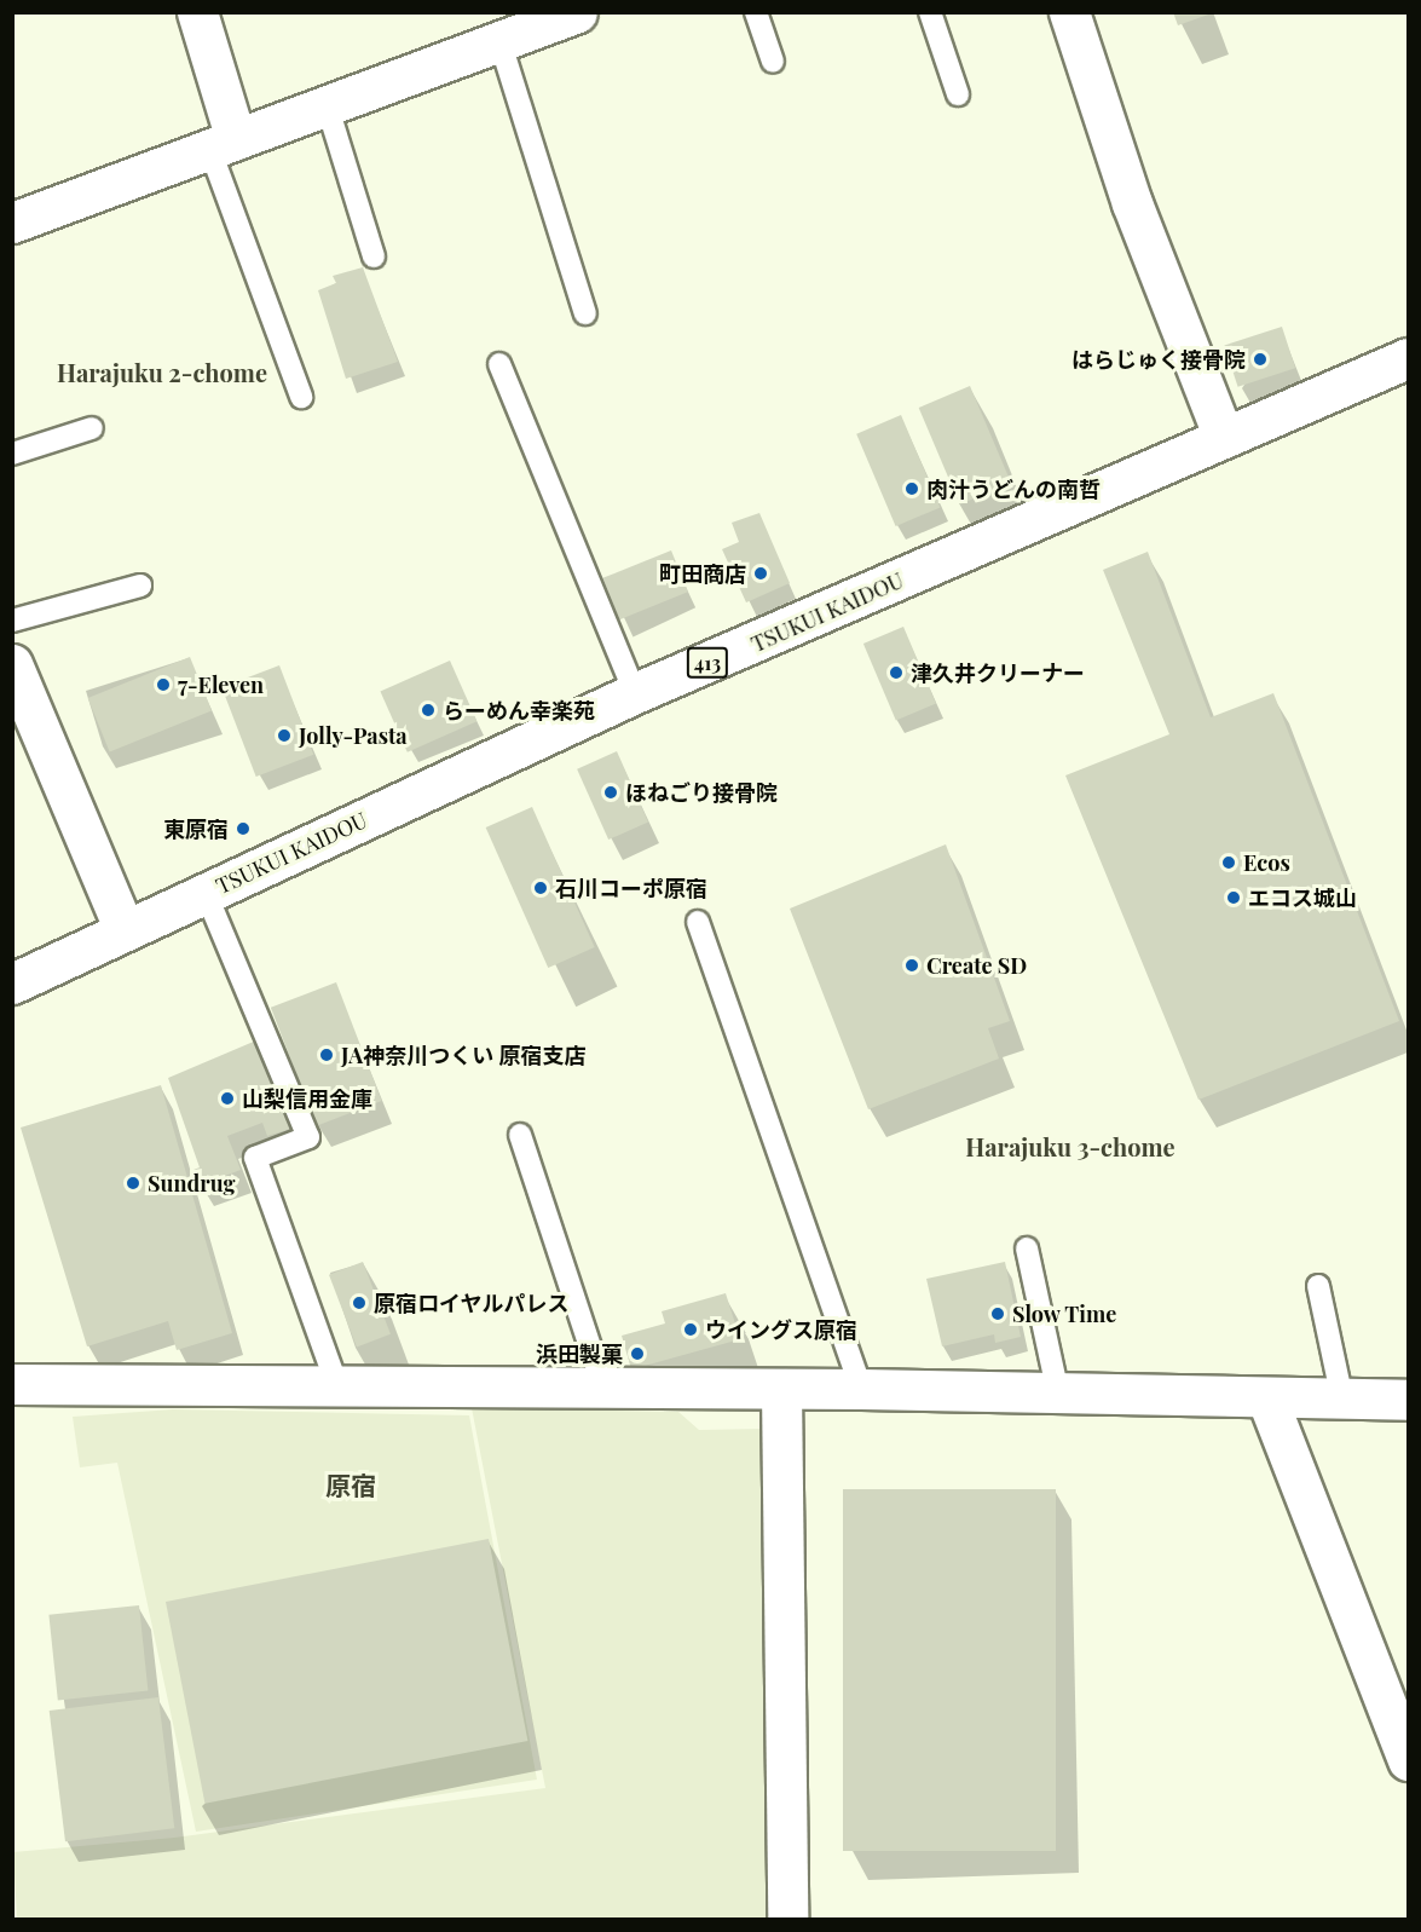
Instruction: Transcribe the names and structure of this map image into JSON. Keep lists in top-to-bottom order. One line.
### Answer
{"streets":{"main road":["TSUKUI KAIDOU","413"]},"districts":["Harajuku 2-chome","Harajuku 3-chome","原宿"],"places":["はらじゅく接骨院","肉汁うどんの南哲","町田商店","津久井クリーナー","7-Eleven","らーめん幸楽苑","Jolly-Pasta","ほねごり接骨院","東原宿","Ecos","石川コーポ原宿","エコス城山","Create SD","JA神奈川つくい 原宿支店","山梨信用金庫","Sundrug","原宿ロイヤルパレス","Slow Time","ウイングス原宿","浜田製菓"]}
